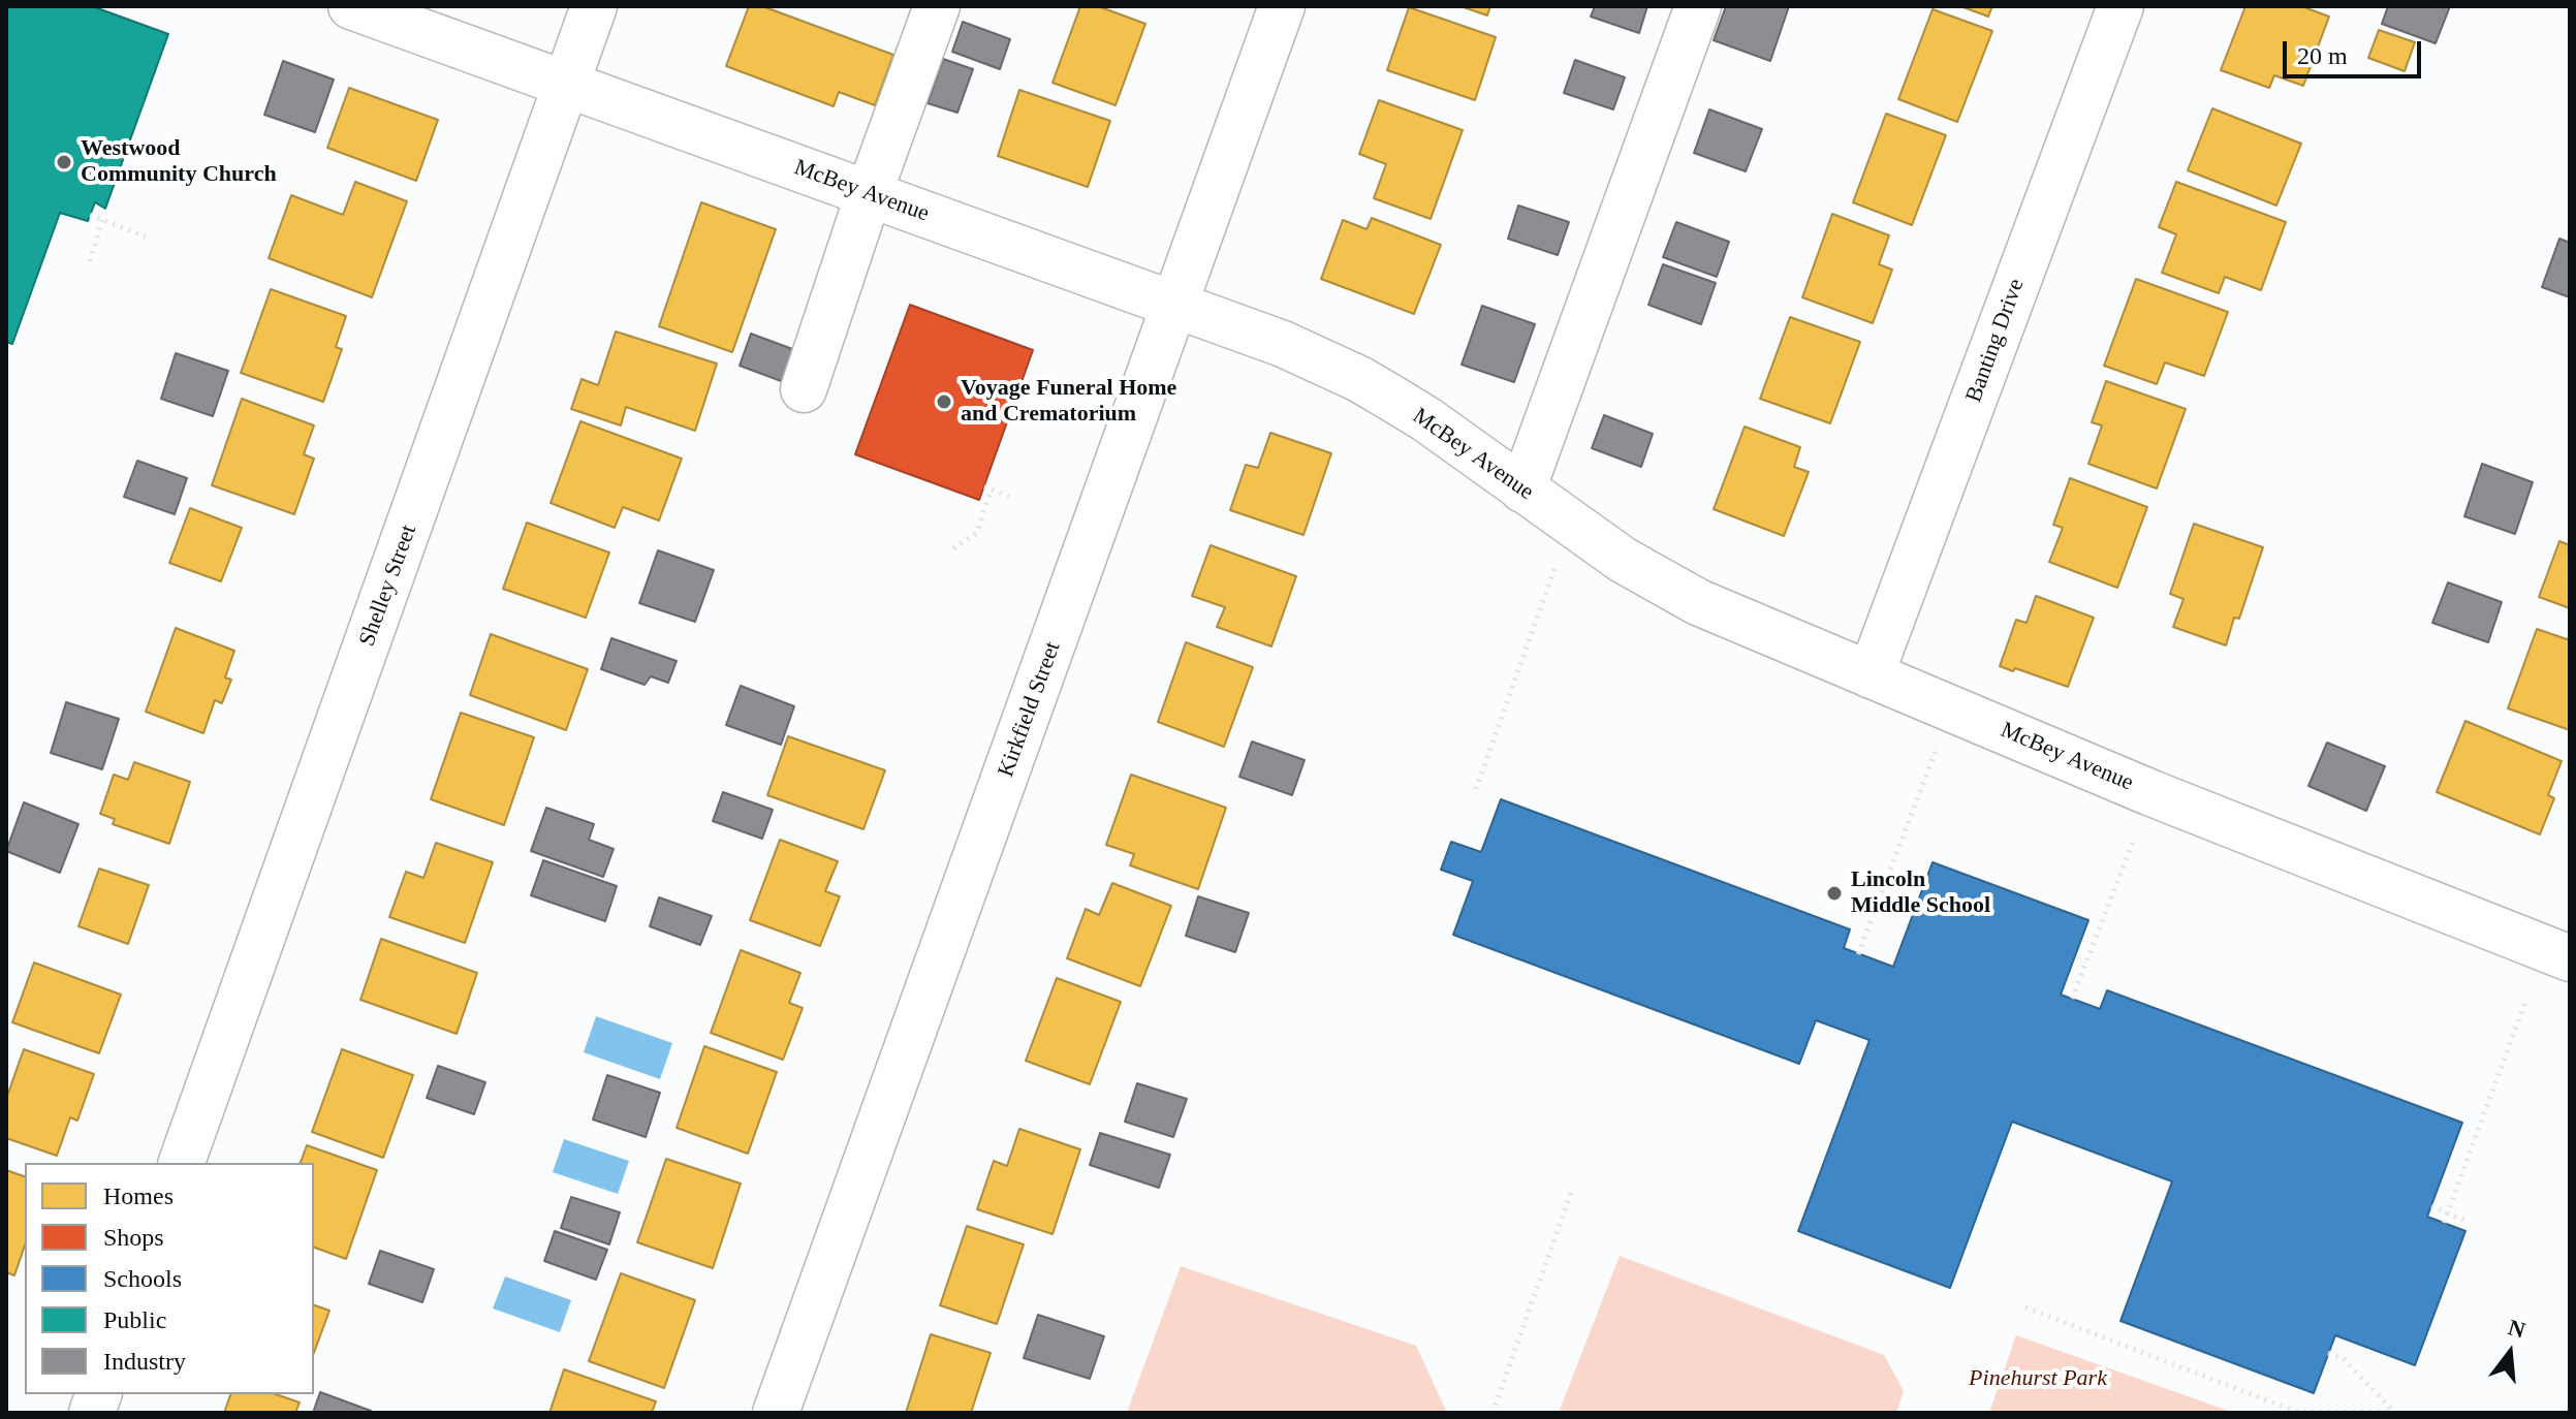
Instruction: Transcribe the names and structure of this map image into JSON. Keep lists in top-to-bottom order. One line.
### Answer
{"streets":{"street":["McBey Avenue","Banting Drive","Shelley Street","Kirkfield Street"]},"crossings":[["McBey Avenue","Banting Drive"],["McBey Avenue","Shelley Street"],["McBey Avenue","Kirkfield Street"]],"parks":["Pinehurst Park"],"places":["Westwood Community Church","Voyage Funeral Home and Crematorium","Lincoln Middle School"],"legend":["Homes","Shops","Schools","Public","Industry"],"scale_bar":"20 m","north":"top"}
